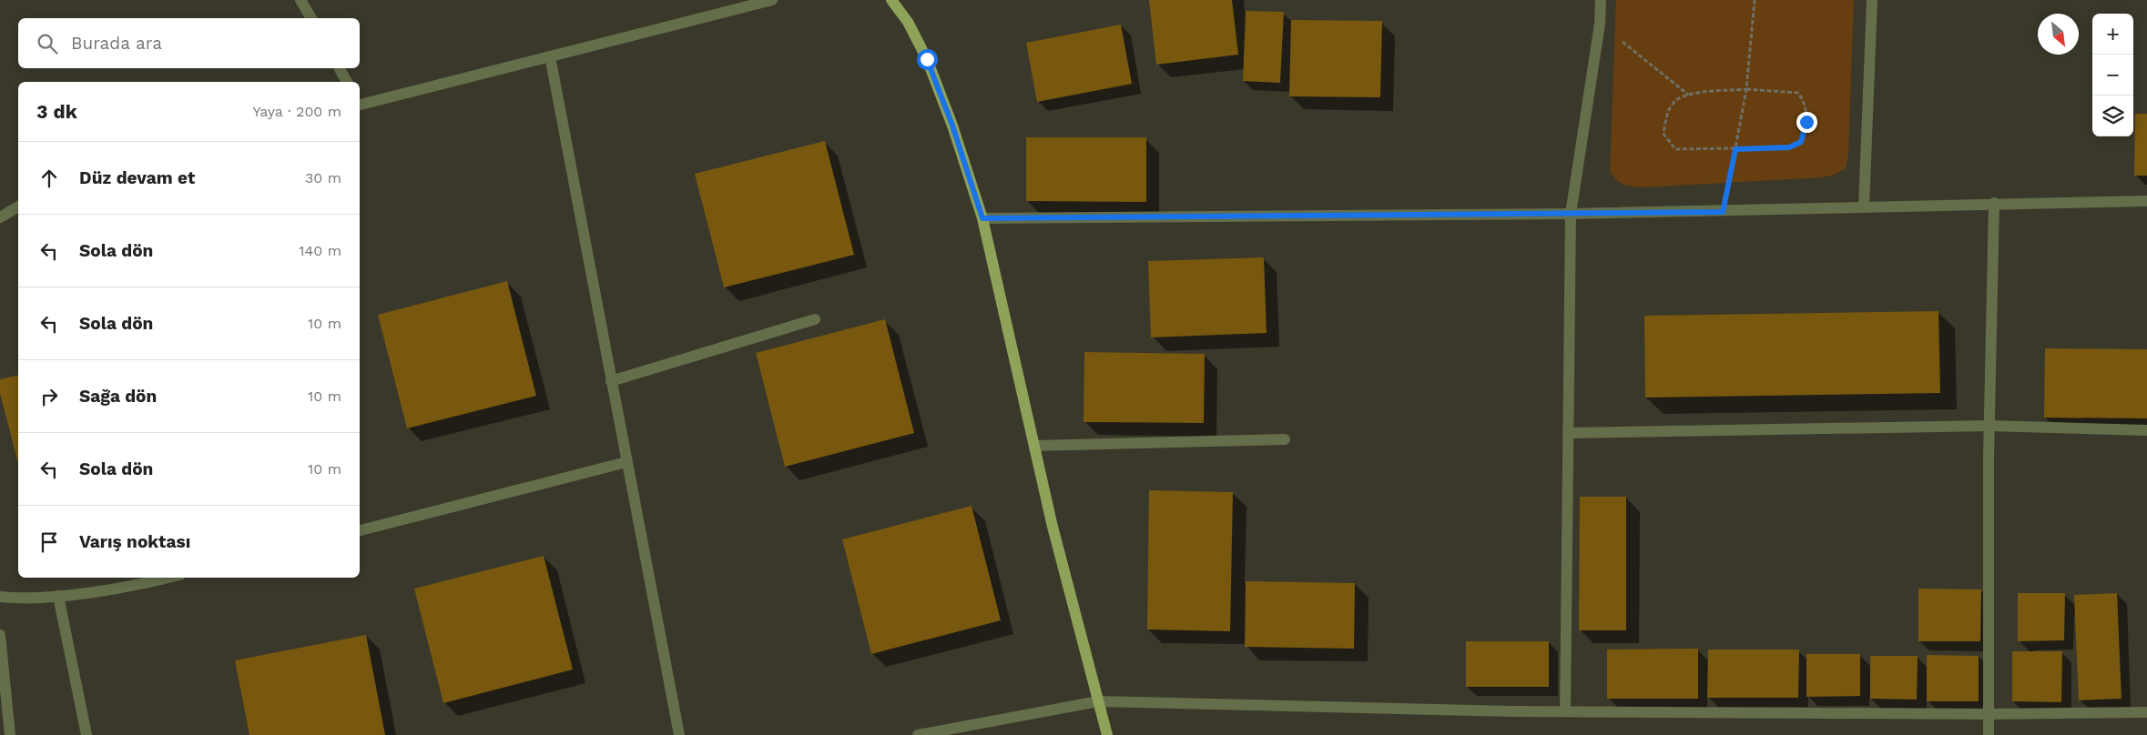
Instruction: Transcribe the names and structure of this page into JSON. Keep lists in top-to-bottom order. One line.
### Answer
{"north":"bottom right","page":{"map_buttons":["+","−"],"search":"Burada ara","heading":["3 dk","Yaya · 200 m"],"list":[["Düz devam et","30 m"],["Sola dön","140 m"],["Sola dön","10 m"],["Sağa dön","10 m"],["Sola dön","10 m"],"Varış noktası"]}}
